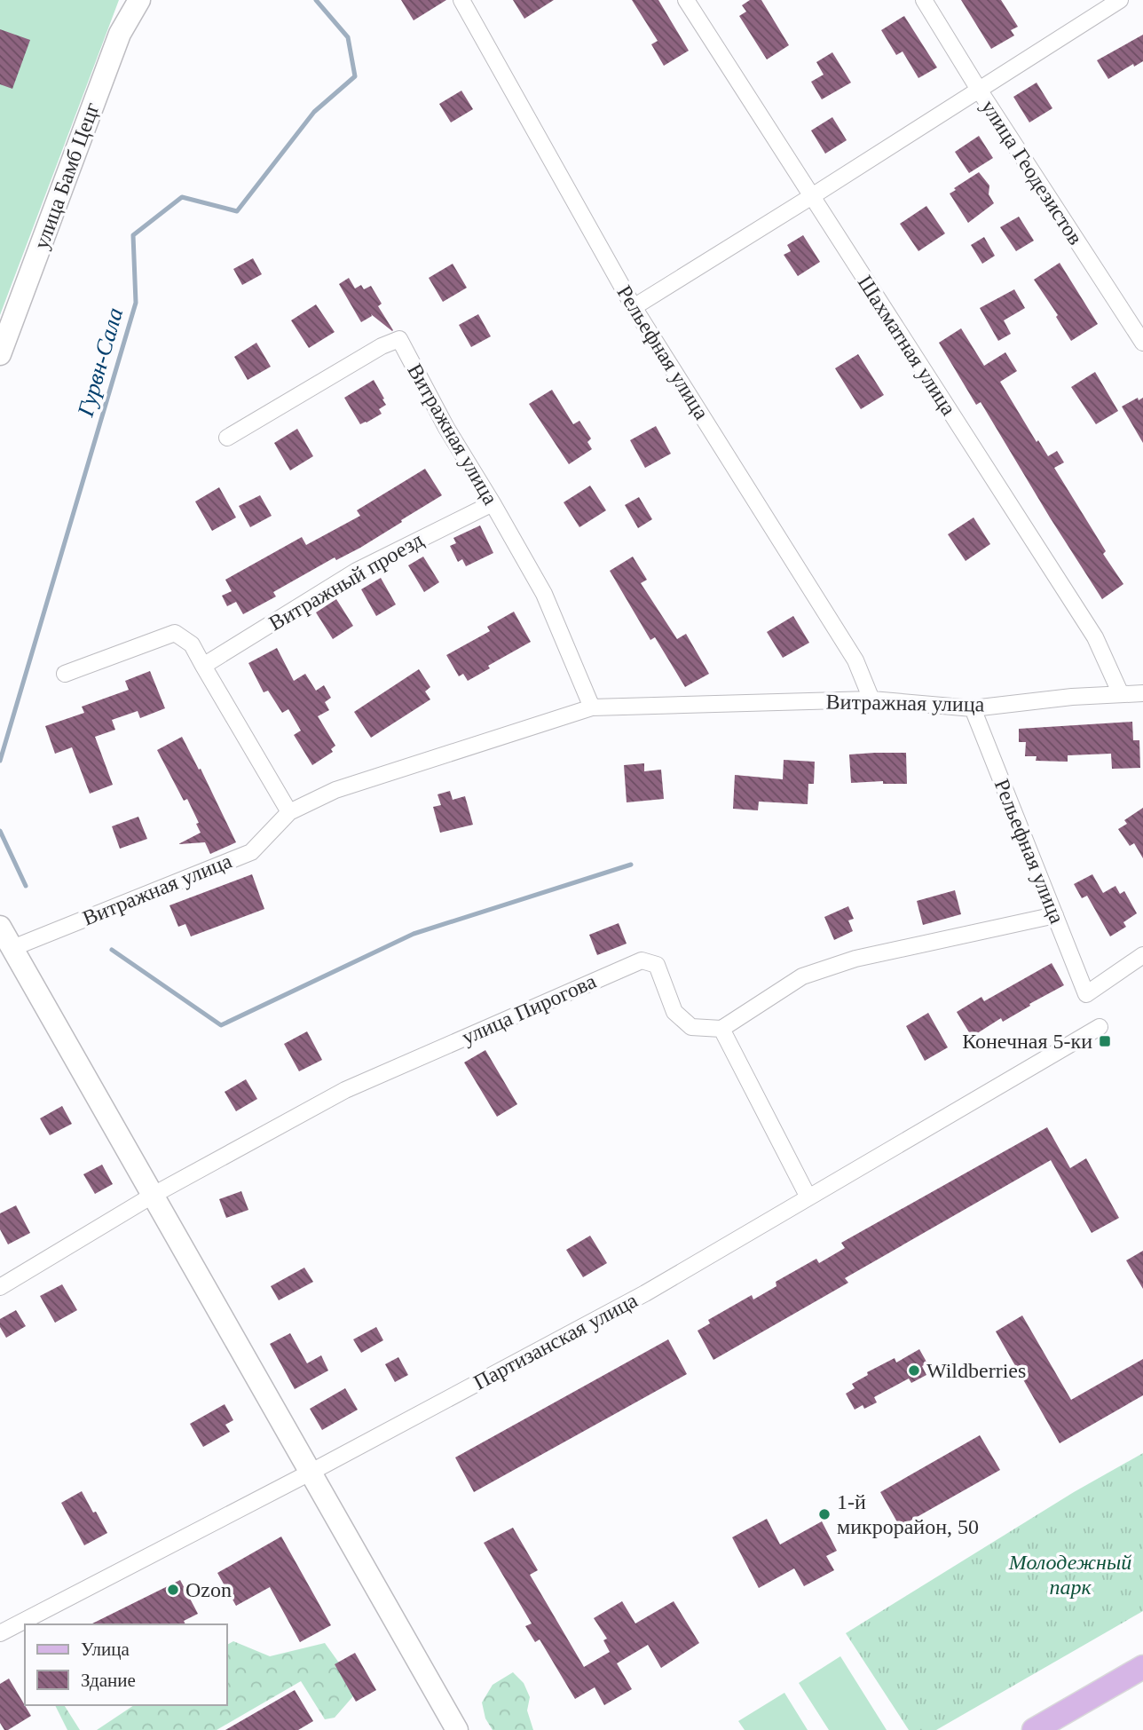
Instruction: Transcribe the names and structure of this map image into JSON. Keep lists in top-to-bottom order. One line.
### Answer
{"streets":{"main road":["улица Бамб Цецг"],"street":["улица Геодезистов","Шахматная улица","Рельефная улица","Витражная улица","Витражный проезд","улица Пирогова","Партизанская улица"]},"crossings":[["Шахматная улица","Витражная улица"],["Рельефная улица","Витражная улица"],["Витражная улица","Витражный проезд"]],"water":["Гурвн-Сала"],"parks":["Молодежный парк"],"places":{"transit":["Конечная 5-ки"],"other":["Wildberries","1-й микрорайон, 50","Ozon"]},"legend":["Улица","Здание"]}
